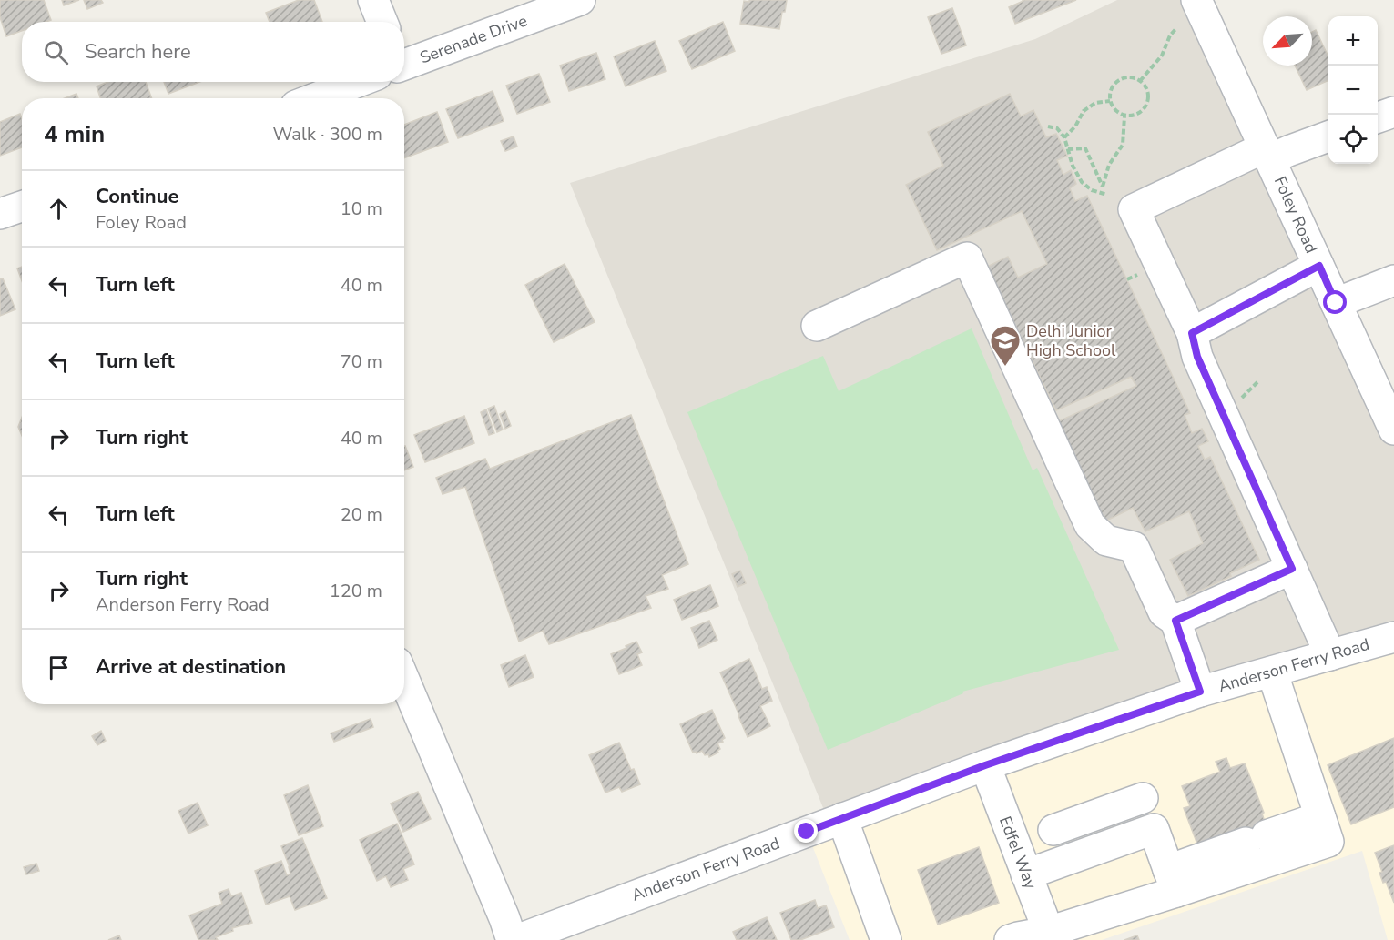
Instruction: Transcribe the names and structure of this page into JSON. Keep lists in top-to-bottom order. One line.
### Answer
{"streets":{"street":["Serenade Drive","Foley Road","Anderson Ferry Road","Edfel Way"]},"crossings":[["Anderson Ferry Road","Edfel Way"]],"places":{"school or university":["Delhi Junior High School"]},"north":"bottom left","page":{"map_buttons":["+","−"],"search":"Search here","heading":["4 min","Walk · 300 m"],"list":[["Continue","Foley Road","10 m"],["Turn left","40 m"],["Turn left","70 m"],["Turn right","40 m"],["Turn left","20 m"],["Turn right","Anderson Ferry Road","120 m"],"Arrive at destination"]}}
